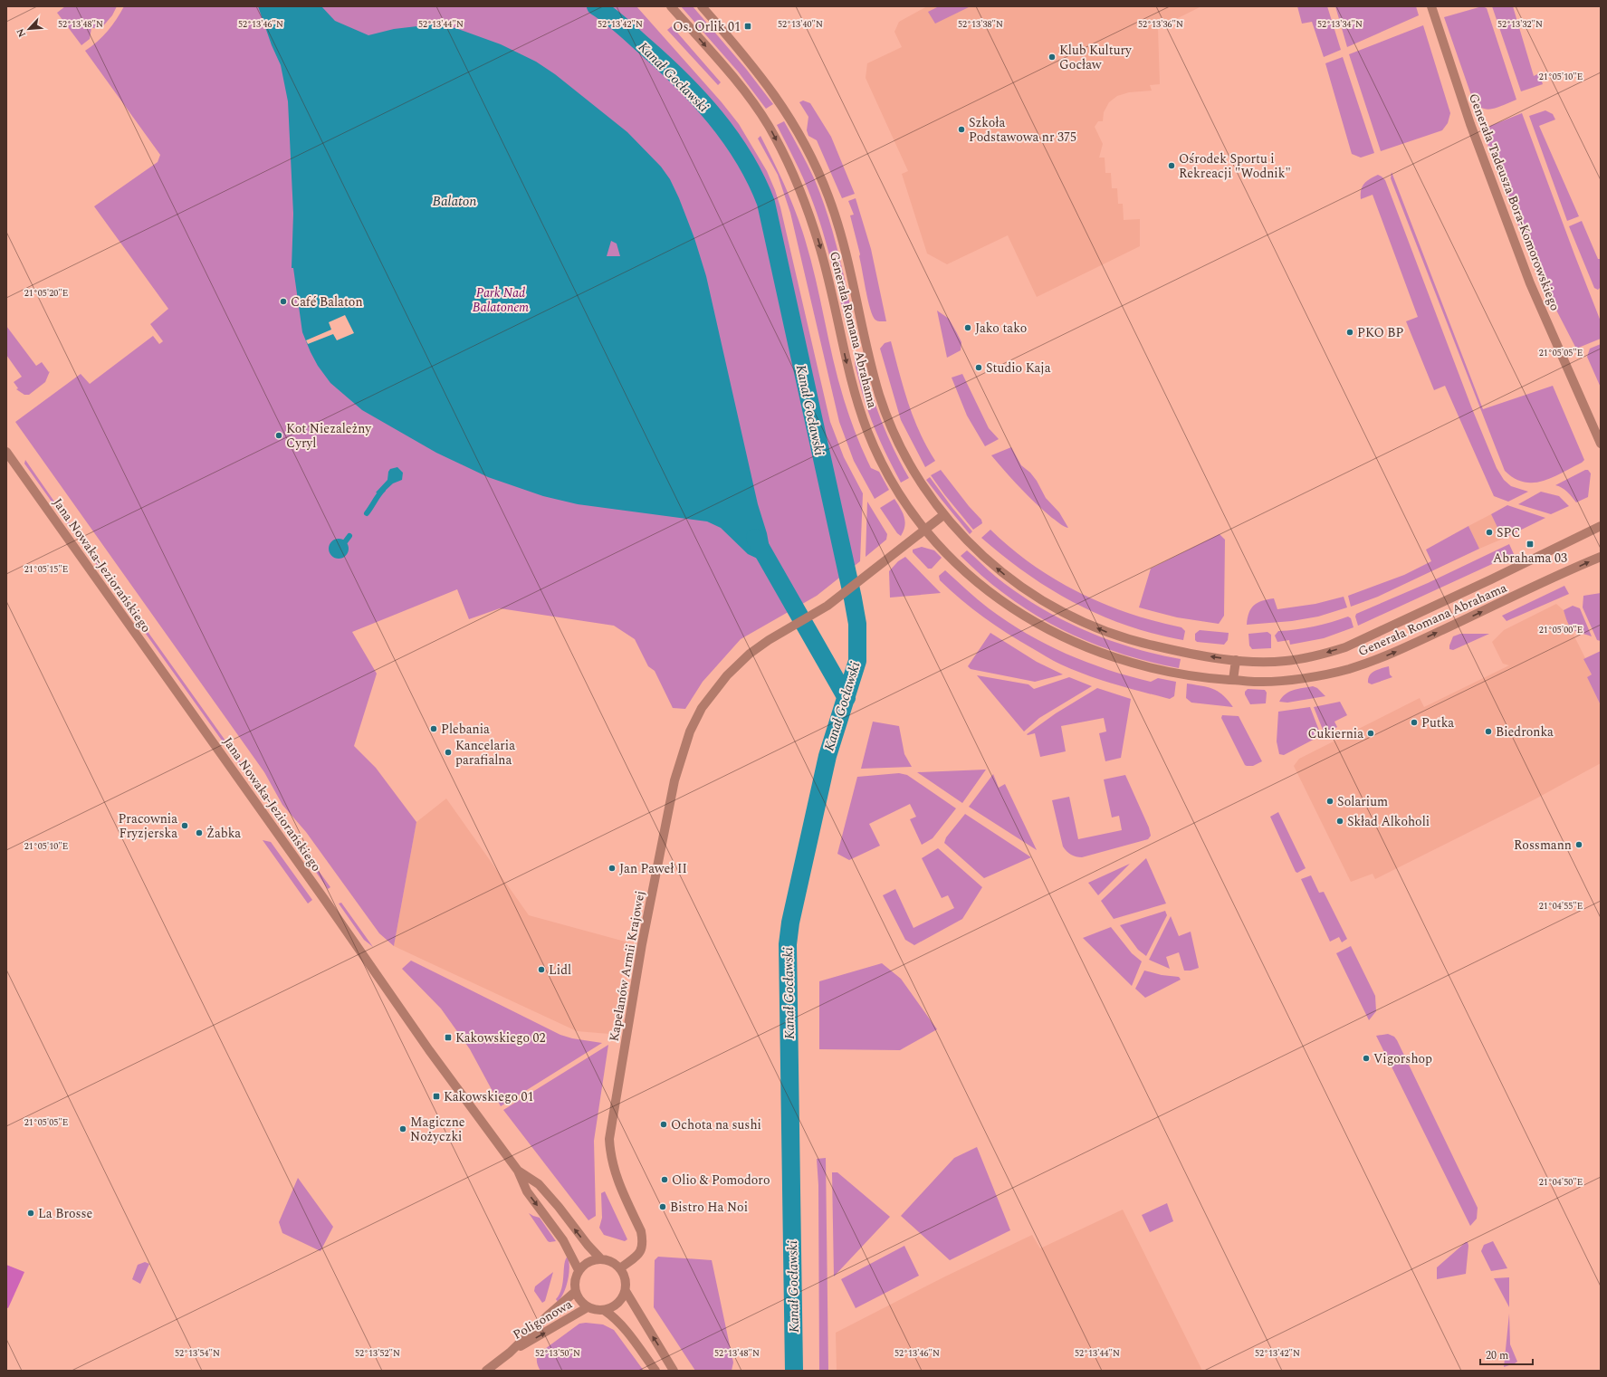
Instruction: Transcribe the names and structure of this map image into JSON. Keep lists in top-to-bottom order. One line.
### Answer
{"streets":{"street":["Generała Tadeusza Bora-Komorowskiego","Generała Romana Abrahama","Jana Nowaka-Jeziorańskiego","Kapelanów Armii Krajowej","Poligonowa"]},"crossings":[["Generała Romana Abrahama","Kapelanów Armii Krajowej"],["Jana Nowaka-Jeziorańskiego","Kapelanów Armii Krajowej"],["Jana Nowaka-Jeziorańskiego","Poligonowa"],["Kapelanów Armii Krajowej","Poligonowa"]],"water":["Kanał Gocławski","Balaton"],"parks":["Park Nad Balatonem"],"places":{"transit":["Os. Orlik 01","Abrahama 03","Kakowskiego 02","Kakowskiego 01"],"other":["Klub Kultury Gocław","Szkoła Podstawowa nr 375","Ośrodek Sportu i Rekreacji \"Wodnik\"","Café Balaton","Jako tako","PKO BP","Studio Kaja","Kot Niezależny Cyryl","SPC","Putka","Plebania","Biedronka","Cukiernia","Kancelaria parafialna","Solarium","Skład Alkoholi","Pracownia Fryzjerska","Żabka","Rossmann","Jan Paweł II","Lidl","Vigorshop","Ochota na sushi","Magiczne Nożyczki","Olio & Pomodoro","Bistro Ha Noi","La Brosse"]},"scale_bar":"20 m","north":"bottom left","coordinates":["52°13'48\"N","52°13'46\"N","52°13'44\"N","52°13'42\"N","52°13'40\"N","52°13'38\"N","52°13'36\"N","52°13'34\"N","52°13'32\"N","21°05'10\"E","21°05'20\"E","21°05'05\"E","21°05'15\"E","21°05'00\"E","21°04'55\"E","21°04'50\"E","52°13'54\"N","52°13'52\"N","52°13'50\"N"]}
